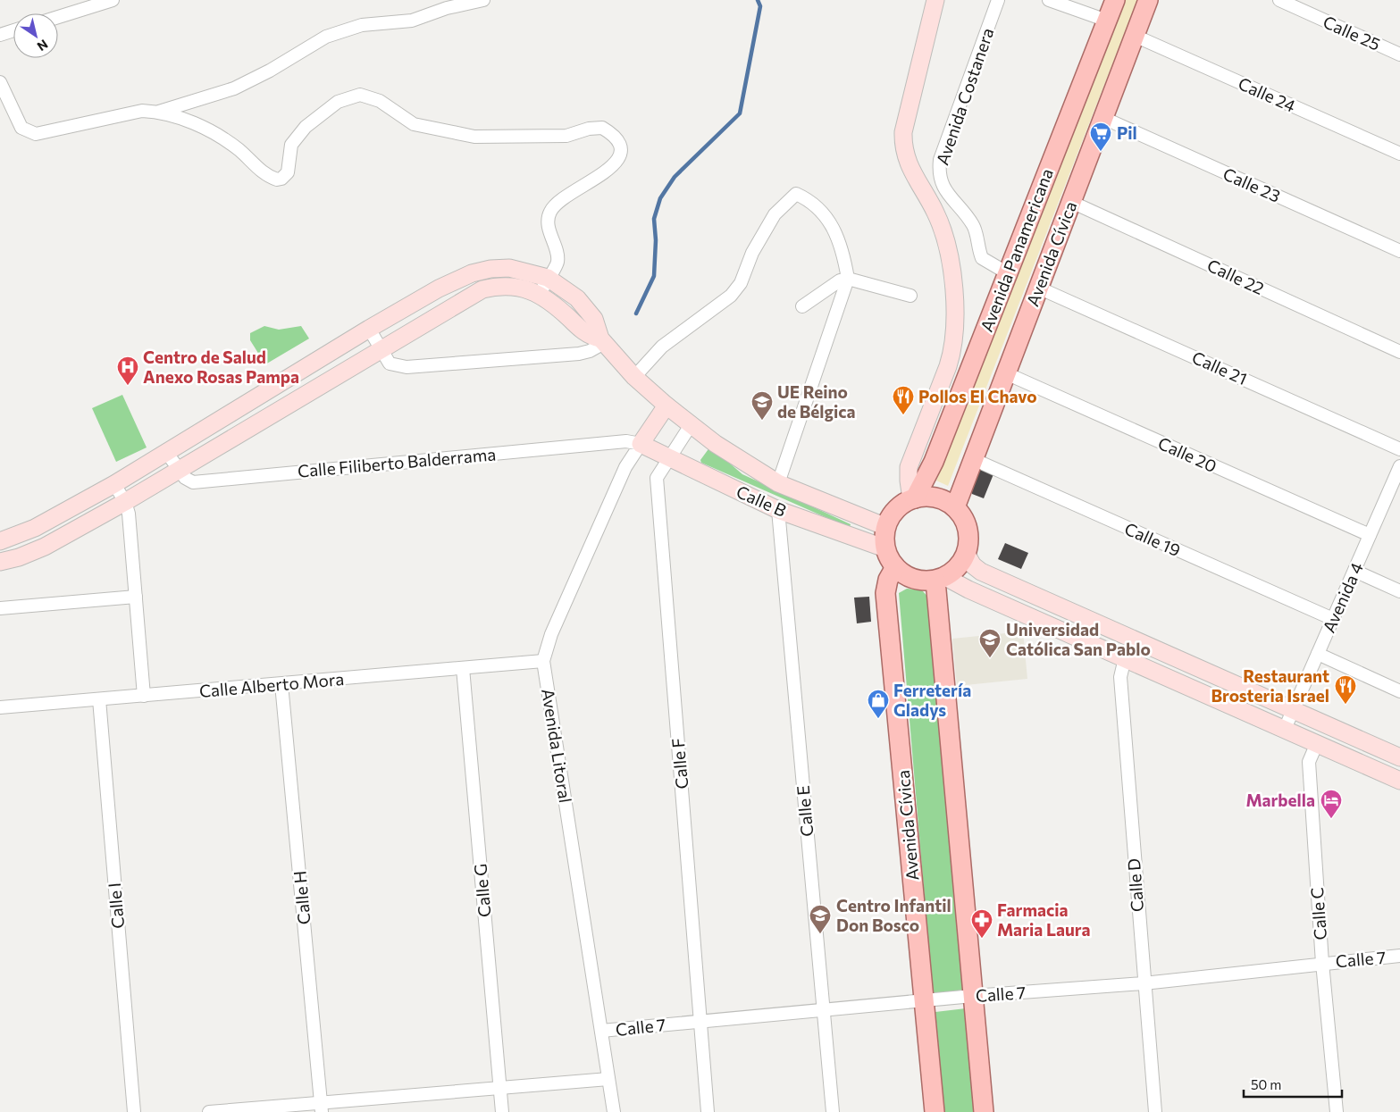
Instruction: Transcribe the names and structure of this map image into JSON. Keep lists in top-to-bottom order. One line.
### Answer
{"streets":{"main road":["Avenida Panamericana","Avenida Cívica"],"street":["Calle 25","Calle 24","Avenida Costanera","Calle 23","Calle 22","Calle 21","Calle 20","Calle Filiberto Balderrama","Calle B","Calle 19","Avenida 4","Calle Alberto Mora","Avenida Litoral","Calle F","Calle E","Calle D","Calle G","Calle H","Calle I","Calle C","Calle 7"]},"crossings":[["Calle 24","Avenida Cívica"],["Avenida Costanera","Avenida Panamericana"],["Calle 23","Avenida Cívica"],["Avenida Panamericana","Avenida Cívica"],["Avenida Panamericana","Calle B"],["Avenida Cívica","Calle 22"],["Avenida Cívica","Calle 21"],["Avenida Cívica","Calle 20"],["Avenida Cívica","Calle B"],["Avenida Cívica","Calle 19"],["Avenida Cívica","Calle 7"],["Calle 20","Avenida 4"],["Calle Filiberto Balderrama","Calle B"],["Calle Filiberto Balderrama","Avenida Litoral"],["Calle B","Avenida Litoral"],["Calle B","Calle F"],["Calle B","Calle E"],["Calle 19","Avenida 4"],["Calle Alberto Mora","Avenida Litoral"],["Calle Alberto Mora","Calle G"],["Calle Alberto Mora","Calle H"],["Calle Alberto Mora","Calle I"],["Avenida Litoral","Calle 7"],["Calle F","Calle 7"],["Calle E","Calle 7"],["Calle D","Calle 7"],["Calle C","Calle 7"]],"places":{"supermarket":["Pil"],"hospital":["Centro de Salud Anexo Rosas Pampa"],"restaurant":["Pollos El Chavo","Restaurant Brosteria Israel"],"school or university":["UE Reino de Bélgica","Universidad Católica San Pablo","Centro Infantil Don Bosco"],"shop":["Ferretería Gladys"],"hotel":["Marbella"],"pharmacy":["Farmacia Maria Laura"]},"scale_bar":"50 m","north":"bottom right"}
